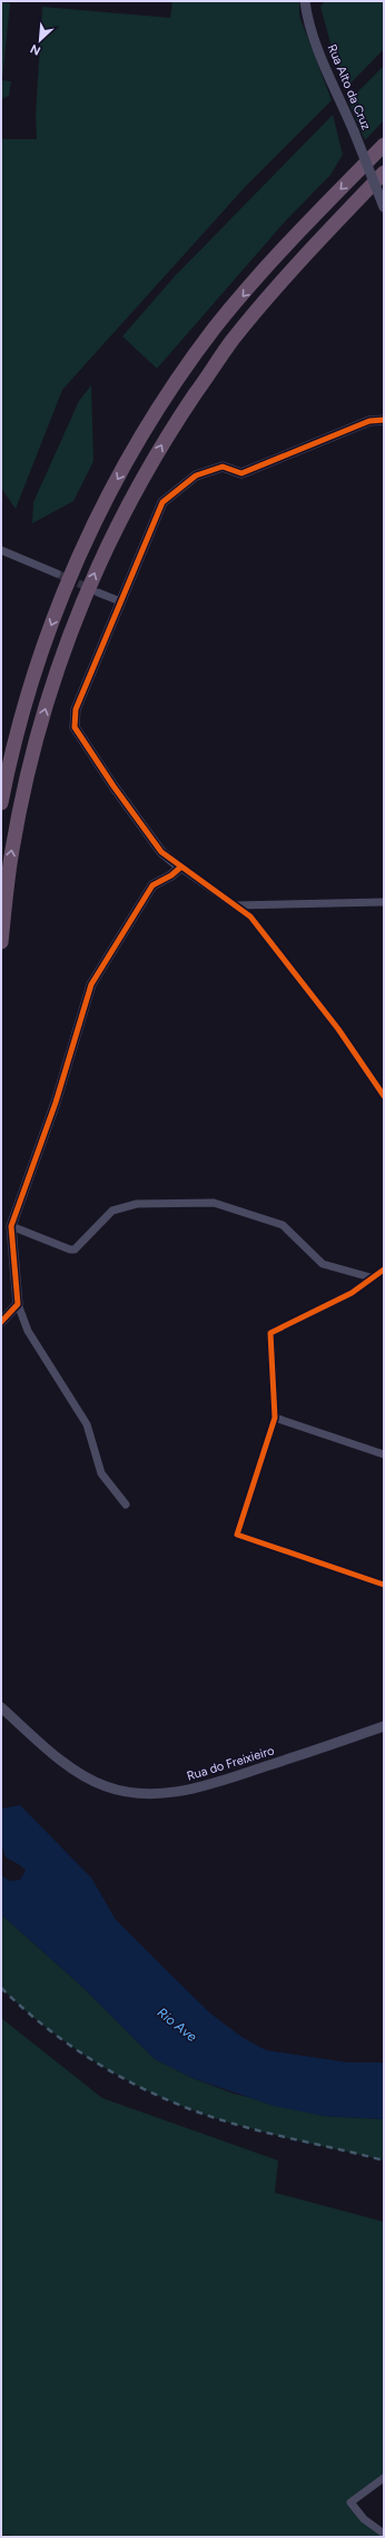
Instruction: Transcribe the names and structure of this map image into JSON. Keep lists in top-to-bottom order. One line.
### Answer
{"streets":{"street":["Rua Alto da Cruz","Rua do Freixieiro"]},"water":["Rio Ave"],"north":"bottom left"}
